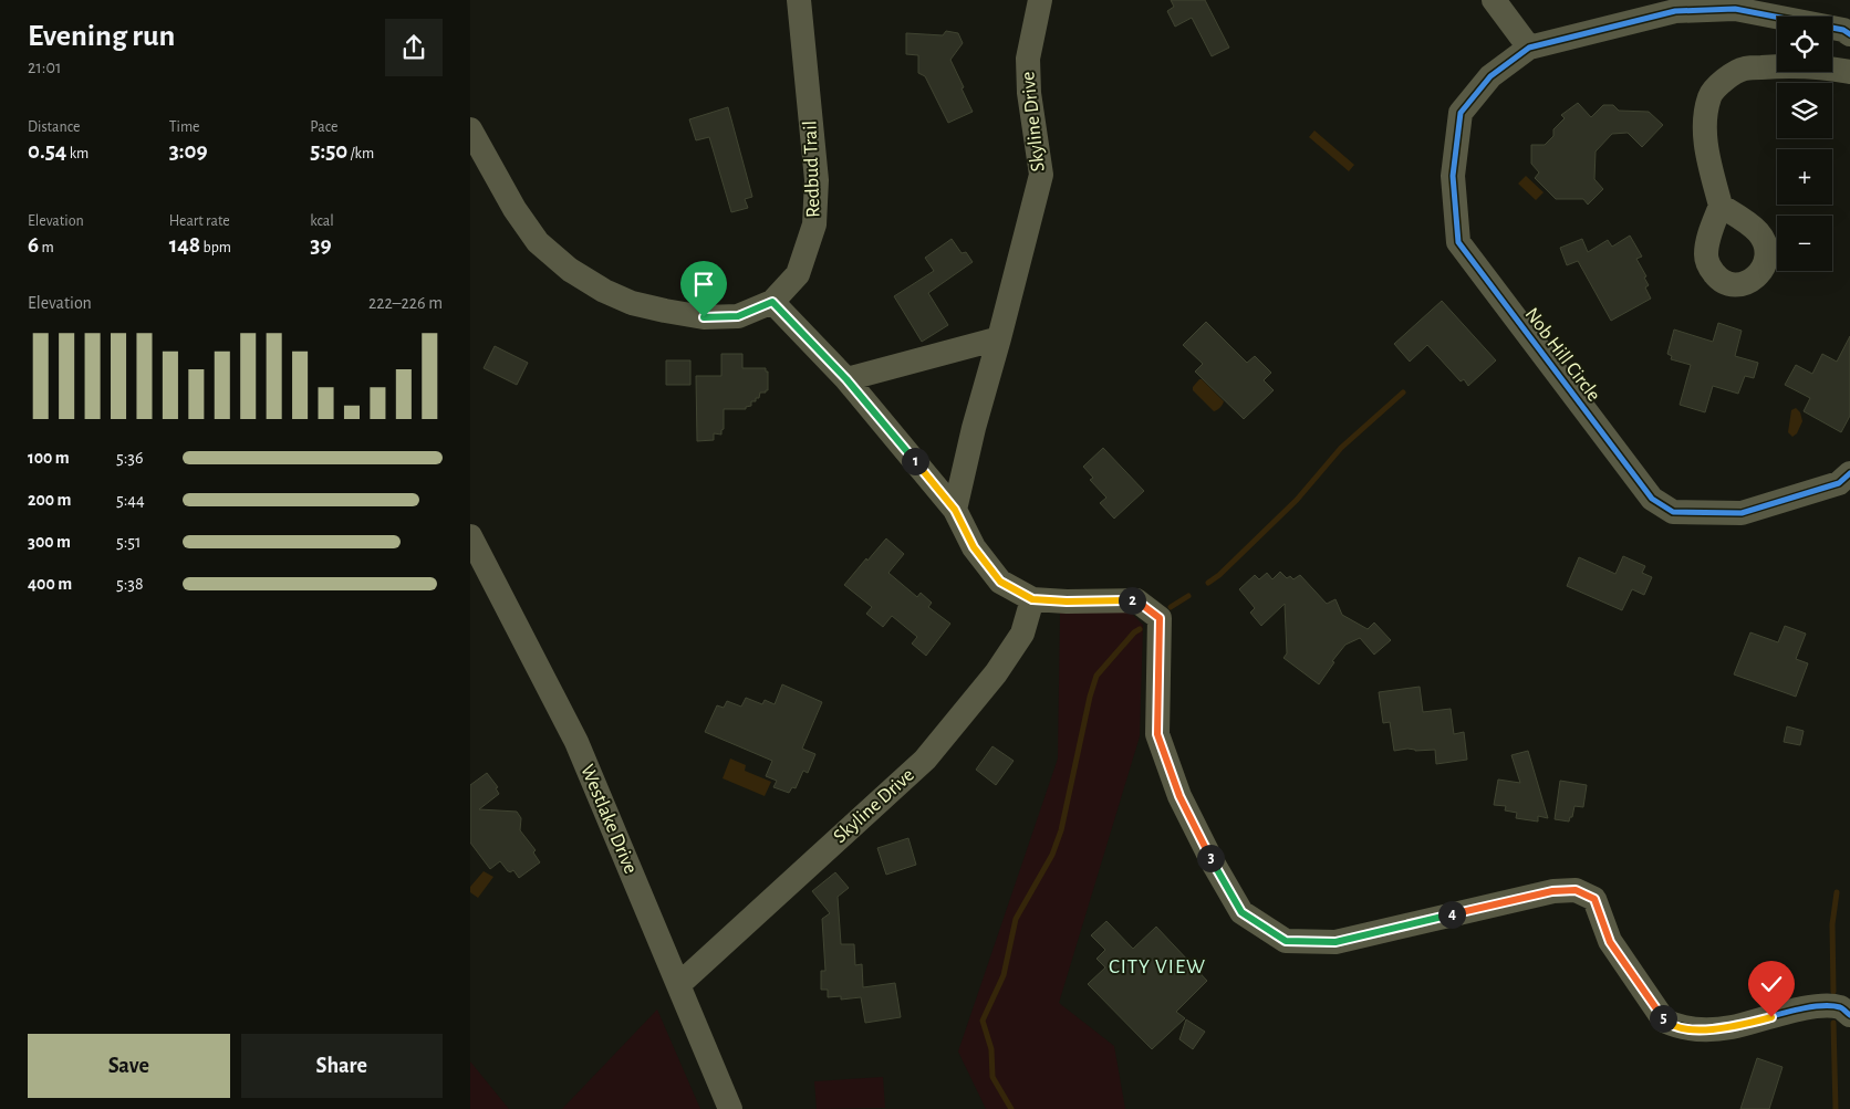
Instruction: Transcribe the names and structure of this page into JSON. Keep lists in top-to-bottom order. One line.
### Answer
{"streets":{"street":["Skyline Drive","Redbud Trail","Nob Hill Circle","Westlake Drive"]},"crossings":[["Skyline Drive","Westlake Drive"]],"districts":["CITY VIEW"],"page":{"heading":["Evening run","21:01"],"map_buttons":["+","−"],"stats":[["Distance","0.54 km"],["Time","3:09"],["Pace","5:50 /km"],["Elevation","6 m"],["Heart rate","148 bpm"],["kcal","39"]],"chart":["Elevation","222–226 m"],"list":[{"name":"100 m","note":"5:36"},{"name":"200 m","note":"5:44"},{"name":"300 m","note":"5:51"},{"name":"400 m","note":"5:38"}],"pins":["1","2","3","4","5"],"buttons":["Save","Share"]}}
